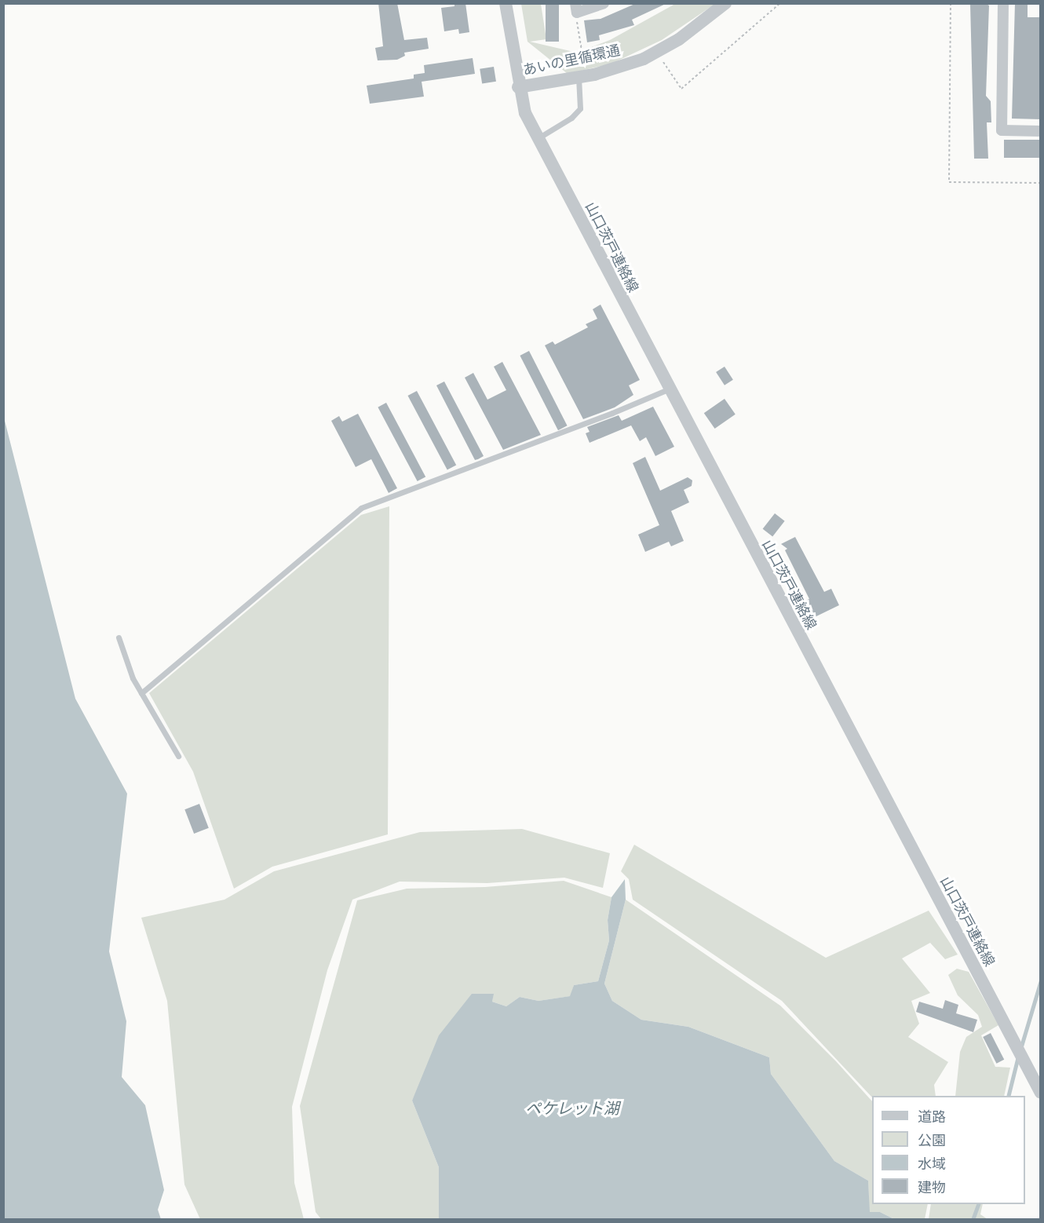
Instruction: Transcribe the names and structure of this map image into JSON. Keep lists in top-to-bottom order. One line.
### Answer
{"streets":{"street":["あいの里循環通","山口茨戸連絡線"]},"crossings":[["あいの里循環通","山口茨戸連絡線"]],"water":["ペケレット湖"],"legend":["道路","公園","水域","建物"]}
